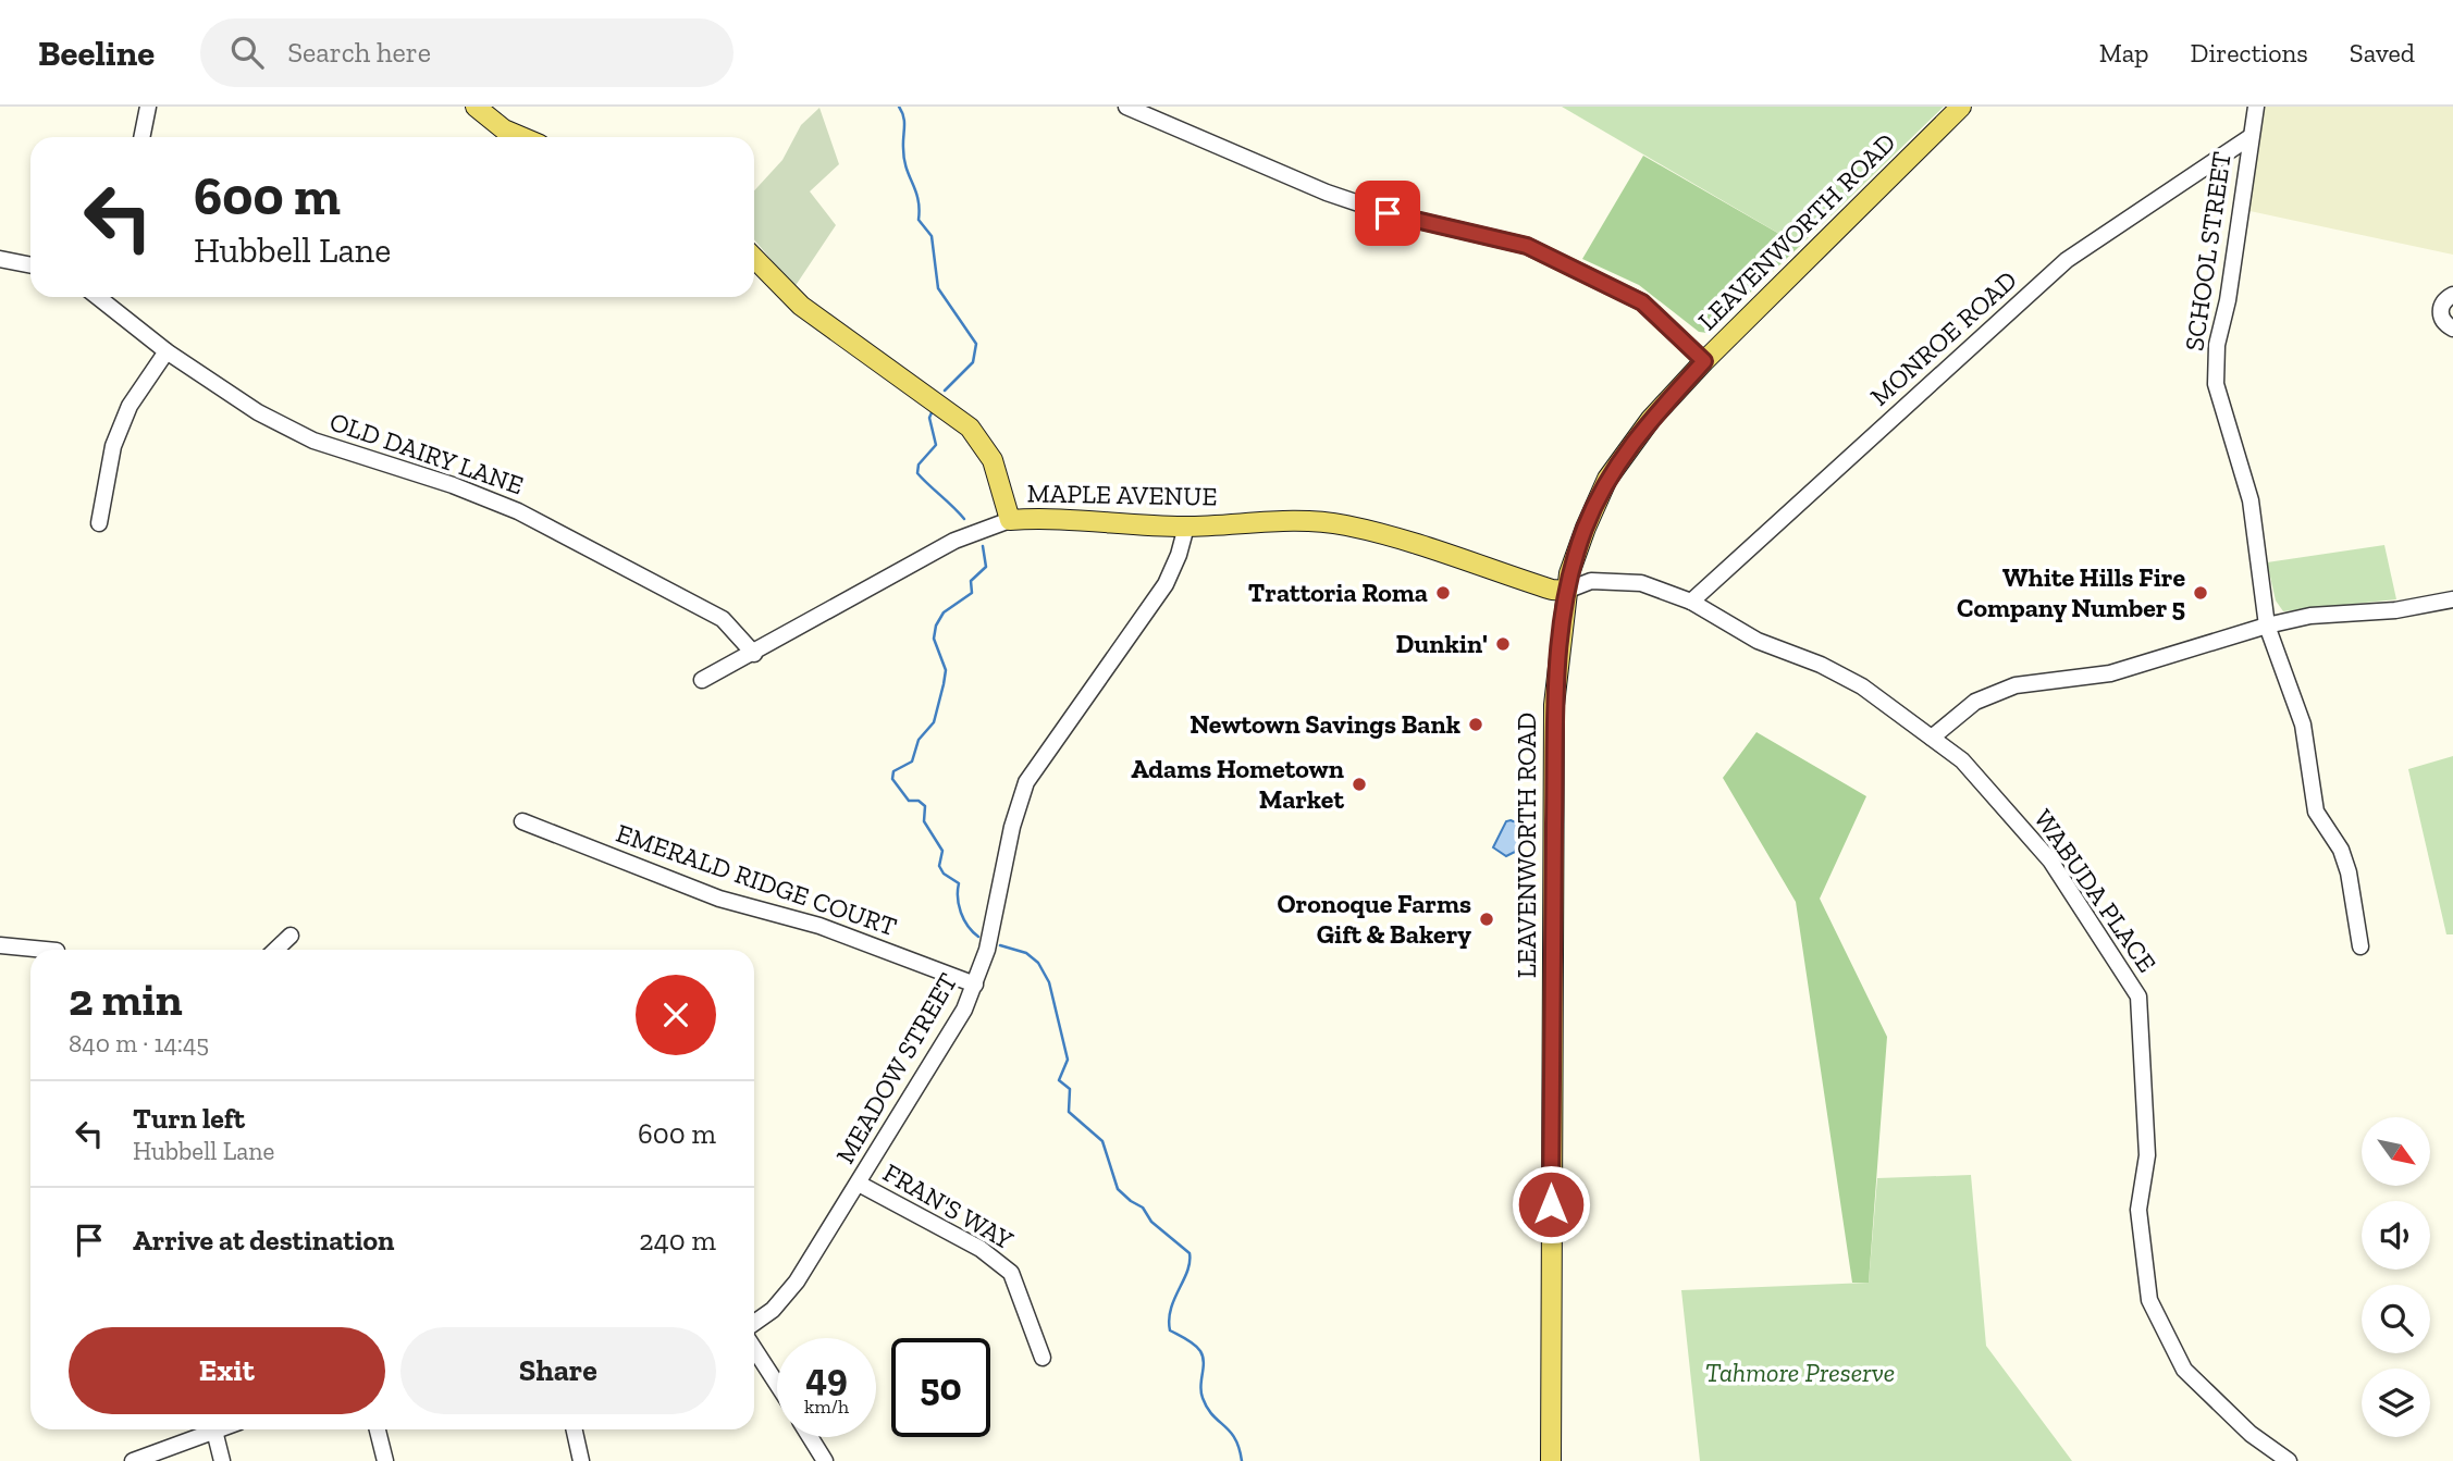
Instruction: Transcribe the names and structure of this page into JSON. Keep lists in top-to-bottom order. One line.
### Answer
{"streets":{"main road":["LEAVENWORTH ROAD","MAPLE AVENUE"],"street":["SCHOOL STREET","MONROE ROAD","OLD DAIRY LANE","EMERALD RIDGE COURT","WABUDA PLACE","MEADOW STREET","FRAN'S WAY"]},"crossings":[["LEAVENWORTH ROAD","MAPLE AVENUE"],["LEAVENWORTH ROAD","WABUDA PLACE"],["SCHOOL STREET","MONROE ROAD"],["MONROE ROAD","WABUDA PLACE"],["MAPLE AVENUE","WABUDA PLACE"],["MAPLE AVENUE","MEADOW STREET"],["EMERALD RIDGE COURT","MEADOW STREET"],["MEADOW STREET","FRAN'S WAY"]],"parks":["Tahmore Preserve"],"places":["Trattoria Roma","White Hills Fire Company Number 5","Dunkin'","Newtown Savings Bank","Adams Hometown Market","Oronoque Farms Gift & Bakery"],"north":"bottom right","page":{"header":"Beeline","search":"Search here","nav":["Map","Directions","Saved"],"turn":["600 m","Hubbell Lane"],"heading":["2 min","840 m · 14:45"],"list":[{"name":"Turn left","note":"Hubbell Lane","value":"600 m"},{"name":"Arrive at destination","value":"240 m"}],"buttons":["Exit","Share"],"speed":"49 km/h","limit":"50"}}
